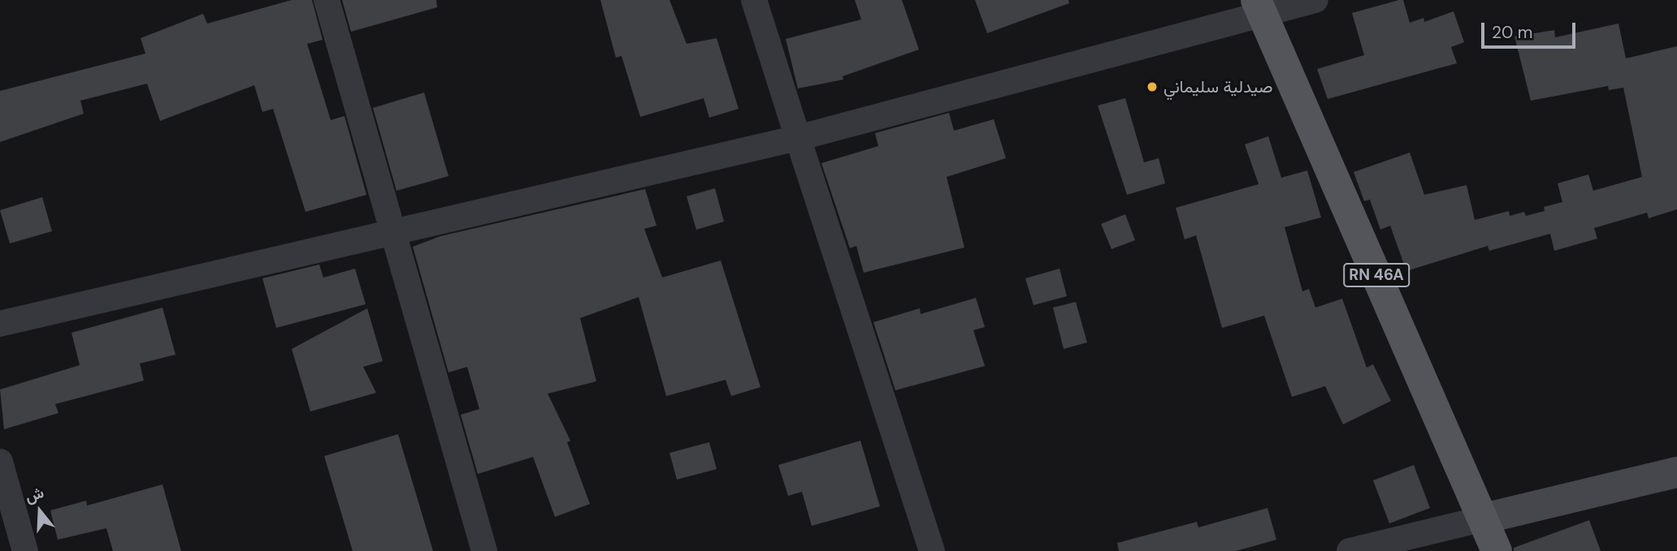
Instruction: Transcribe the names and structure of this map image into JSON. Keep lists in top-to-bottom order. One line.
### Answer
{"streets":{"main road":["RN 46A"]},"places":["صيدلية سليماني"],"scale_bar":"20 m","north":"top"}
